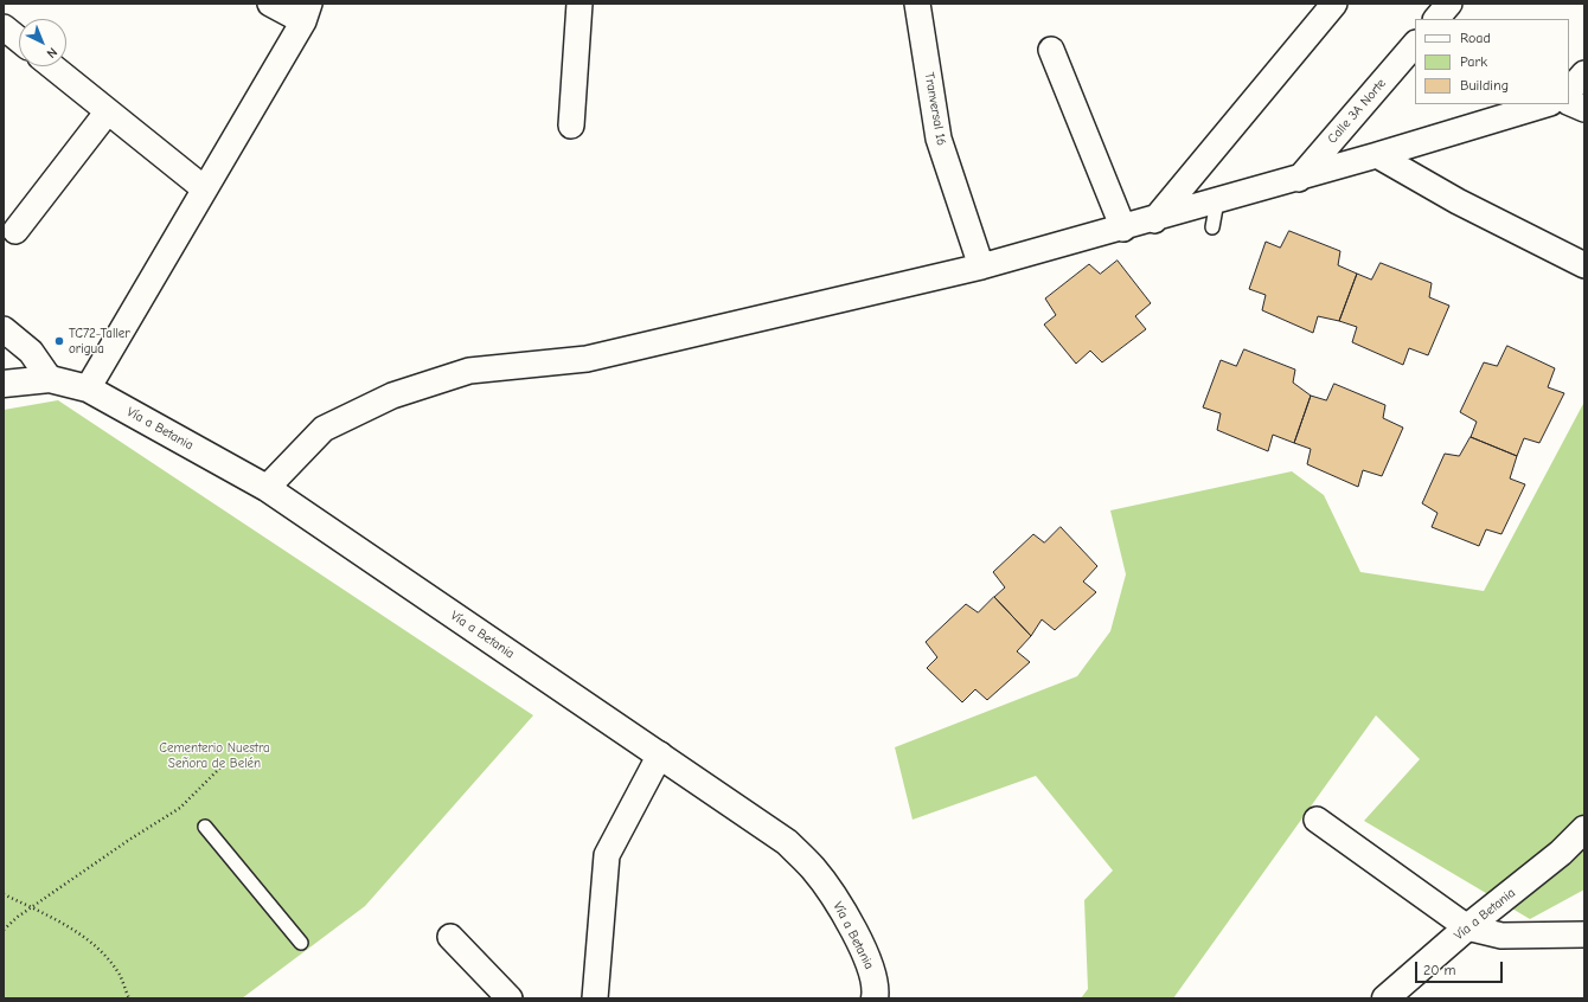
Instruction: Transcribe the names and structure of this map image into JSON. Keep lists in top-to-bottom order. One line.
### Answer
{"streets":{"street":["Tranversal 16","Calle 3A Norte","Vía a Betania"]},"parks":["Cementerio Nuestra Señora de Belén"],"places":["TC72-Taller origua"],"legend":["Road","Park","Building"],"scale_bar":"20 m","north":"bottom right"}
